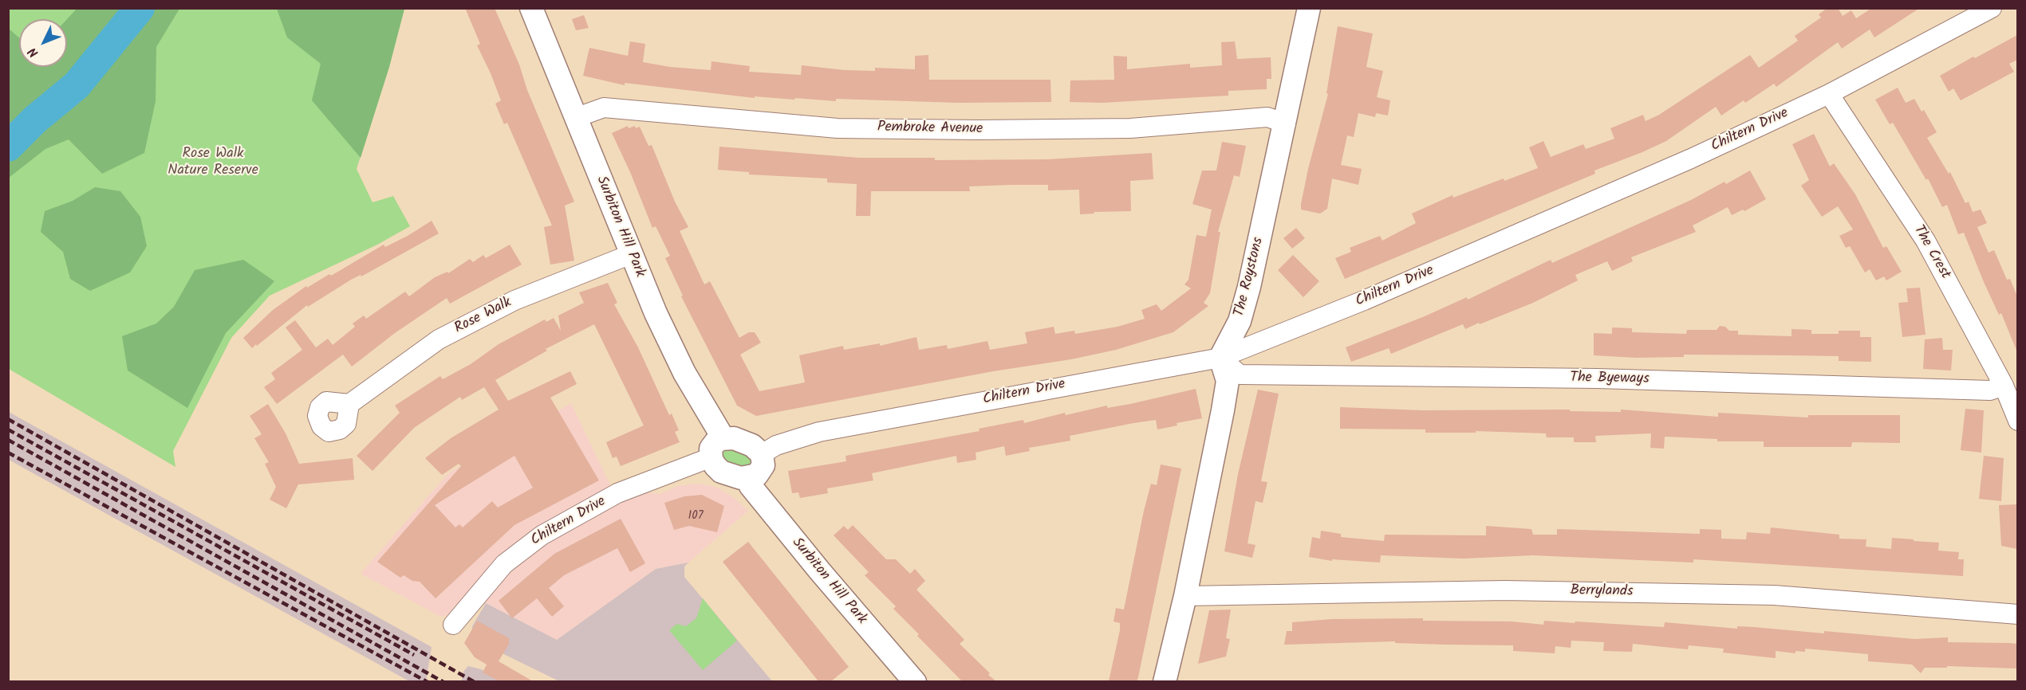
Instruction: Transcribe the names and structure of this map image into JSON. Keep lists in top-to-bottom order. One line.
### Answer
{"streets":{"street":["Pembroke Avenue","Chiltern Drive","Surbiton Hill Park","The Crest","The Roystons","Rose Walk","The Byeways","Berrylands"]},"crossings":[["Pembroke Avenue","Surbiton Hill Park"],["Pembroke Avenue","The Roystons"],["Chiltern Drive","Surbiton Hill Park"],["Chiltern Drive","The Crest"],["Chiltern Drive","The Roystons"],["Chiltern Drive","The Byeways"],["Surbiton Hill Park","Rose Walk"],["The Crest","The Byeways"],["The Roystons","The Byeways"]],"parks":["Rose Walk Nature Reserve"],"house_numbers":["107"],"north":"bottom left"}
